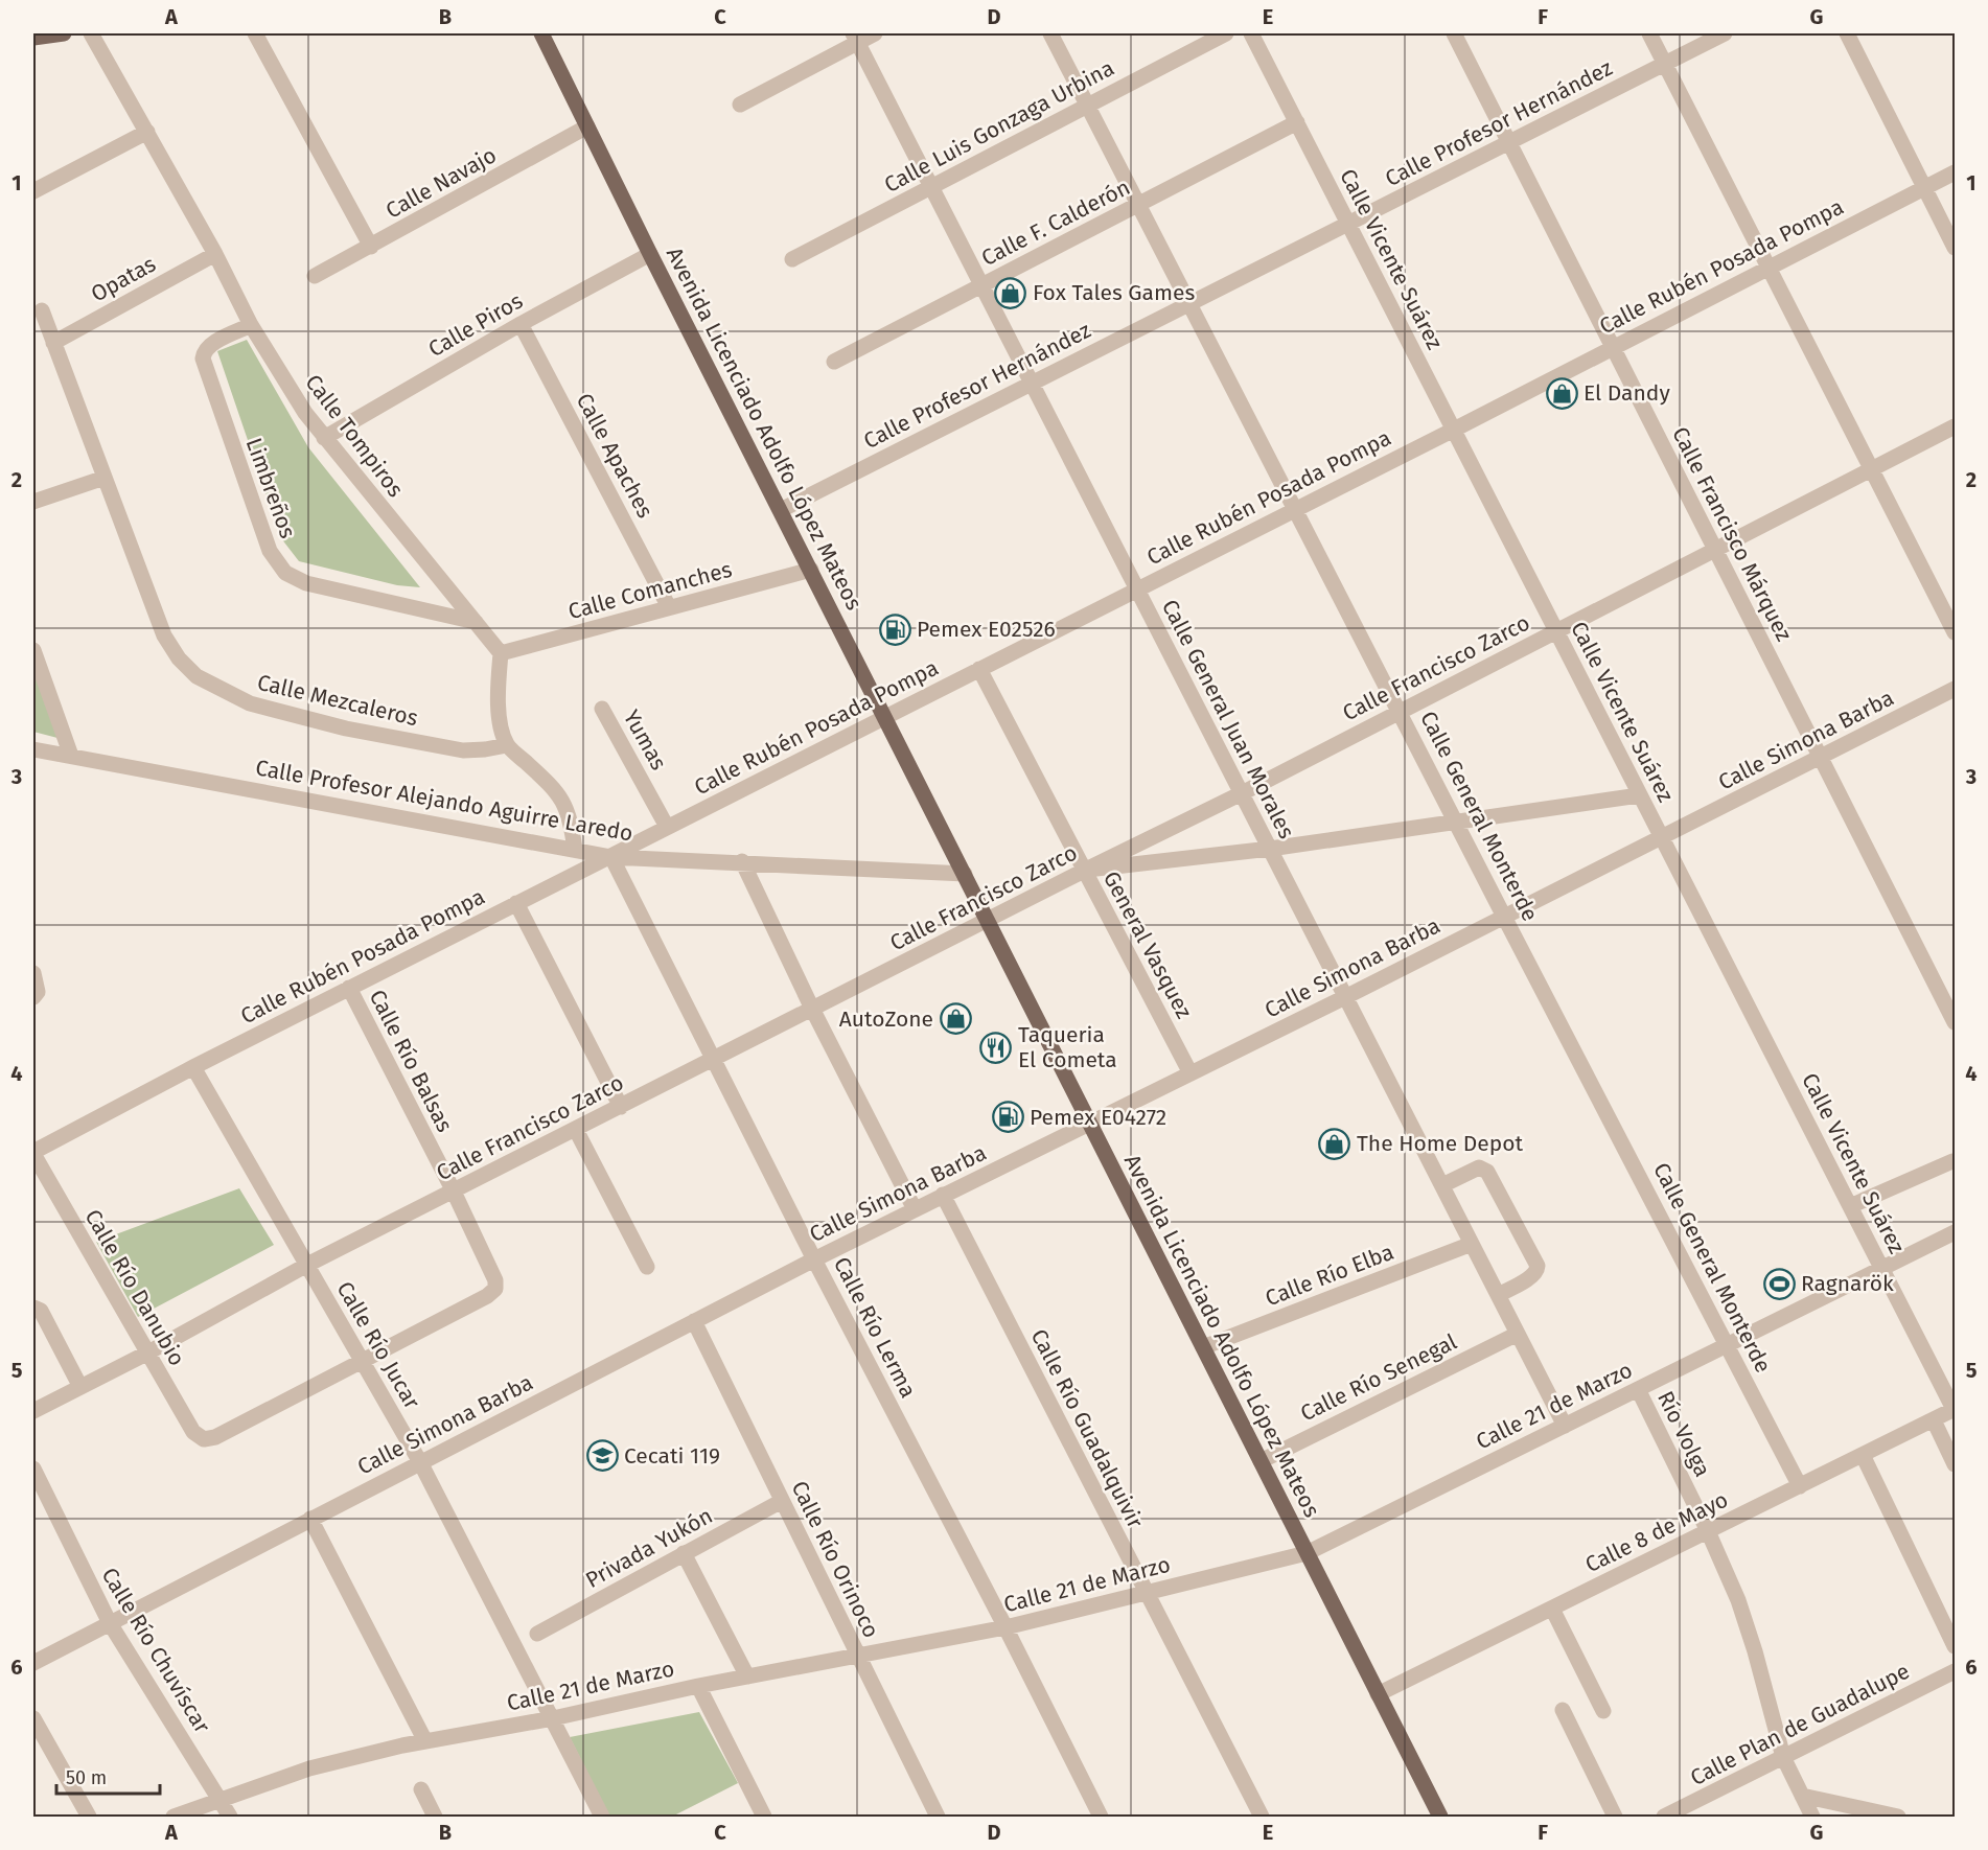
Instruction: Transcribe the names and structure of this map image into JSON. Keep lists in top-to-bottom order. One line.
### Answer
{"streets":{"main road":["Avenida Licenciado Adolfo López Mateos"],"street":["Calle Profesor Hernández","Calle Luis Gonzaga Urbina","Calle Navajo","Calle F. Calderón","Calle Vicente Suárez","Calle Rubén Posada Pompa","Opatas","Calle Piros","Calle Tompiros","Calle Apaches","Limbreños","Calle Francisco Márquez","Calle Comanches","Calle Francisco Zarco","Calle Mezcaleros","Calle General Juan Morales","Yumas","Calle Simona Barba","Calle Profesor Alejando Aguirre Laredo","Calle General Monterde","General Vasquez","Calle Río Balsas","Calle Río Elba","Calle Río Danubio","Calle Río Lerma","Calle Río Jucar","Calle Río Senegal","Calle 21 de Marzo","Calle Río Guadalquivir","Río Volga","Calle 8 de Mayo","Privada Yukón","Calle Río Orinoco","Calle Río Chuvíscar","Calle Plan de Guadalupe"]},"crossings":[["Calle Profesor Hernández","Calle Vicente Suárez"],["Calle Profesor Hernández","Avenida Licenciado Adolfo López Mateos"],["Calle Profesor Hernández","Calle Francisco Márquez"],["Calle Profesor Hernández","Calle General Juan Morales"],["Calle Profesor Hernández","Calle General Monterde"],["Calle Luis Gonzaga Urbina","Calle General Juan Morales"],["Calle Luis Gonzaga Urbina","Calle General Monterde"],["Calle Navajo","Avenida Licenciado Adolfo López Mateos"],["Calle F. Calderón","Calle Vicente Suárez"],["Calle F. Calderón","Calle General Juan Morales"],["Calle F. Calderón","Calle General Monterde"],["Calle Vicente Suárez","Calle Rubén Posada Pompa"],["Calle Vicente Suárez","Calle Francisco Zarco"],["Calle Vicente Suárez","Calle Simona Barba"],["Calle Vicente Suárez","Calle 21 de Marzo"],["Calle Vicente Suárez","Calle 8 de Mayo"],["Calle Rubén Posada Pompa","Avenida Licenciado Adolfo López Mateos"],["Calle Rubén Posada Pompa","Calle Francisco Márquez"],["Calle Rubén Posada Pompa","Calle General Juan Morales"],["Calle Rubén Posada Pompa","Yumas"],["Calle Rubén Posada Pompa","Calle Profesor Alejando Aguirre Laredo"],["Calle Rubén Posada Pompa","Calle General Monterde"],["Calle Rubén Posada Pompa","General Vasquez"],["Calle Rubén Posada Pompa","Calle Río Balsas"],["Calle Rubén Posada Pompa","Calle Río Danubio"],["Calle Rubén Posada Pompa","Calle Río Lerma"],["Calle Rubén Posada Pompa","Calle Río Jucar"],["Opatas","Calle Tompiros"],["Opatas","Calle Mezcaleros"],["Calle Piros","Avenida Licenciado Adolfo López Mateos"],["Calle Piros","Calle Tompiros"],["Calle Piros","Calle Apaches"],["Avenida Licenciado Adolfo López Mateos","Calle Comanches"],["Avenida Licenciado Adolfo López Mateos","Calle Francisco Zarco"],["Avenida Licenciado Adolfo López Mateos","Calle Simona Barba"],["Avenida Licenciado Adolfo López Mateos","Calle Profesor Alejando Aguirre Laredo"],["Avenida Licenciado Adolfo López Mateos","Calle Río Elba"],["Avenida Licenciado Adolfo López Mateos","Calle Río Senegal"],["Avenida Licenciado Adolfo López Mateos","Calle 21 de Marzo"],["Avenida Licenciado Adolfo López Mateos","Calle 8 de Mayo"],["Calle Tompiros","Limbreños"],["Calle Tompiros","Calle Comanches"],["Calle Apaches","Calle Comanches"],["Calle Francisco Márquez","Calle Francisco Zarco"],["Calle Francisco Márquez","Calle Simona Barba"],["Calle Francisco Zarco","Calle General Juan Morales"],["Calle Francisco Zarco","Calle General Monterde"],["Calle Francisco Zarco","General Vasquez"],["Calle Francisco Zarco","Calle Río Balsas"],["Calle Francisco Zarco","Calle Río Danubio"],["Calle Francisco Zarco","Calle Río Lerma"],["Calle Francisco Zarco","Calle Río Jucar"],["Calle General Juan Morales","Calle Simona Barba"],["Calle General Juan Morales","Calle Río Elba"],["Calle General Juan Morales","Calle Río Senegal"],["Calle General Juan Morales","Calle 21 de Marzo"],["Calle Simona Barba","Calle General Monterde"],["Calle Simona Barba","General Vasquez"],["Calle Simona Barba","Calle Río Lerma"],["Calle Simona Barba","Calle Río Jucar"],["Calle Simona Barba","Calle Río Guadalquivir"],["Calle Simona Barba","Calle Río Orinoco"],["Calle Simona Barba","Calle Río Chuvíscar"],["Calle Profesor Alejando Aguirre Laredo","Calle Río Lerma"],["Calle General Monterde","Calle 21 de Marzo"],["Calle General Monterde","Calle 8 de Mayo"],["Calle Río Balsas","Calle Río Danubio"],["Calle Río Balsas","Calle Río Jucar"],["Calle Río Danubio","Calle Río Jucar"],["Calle Río Lerma","Calle 21 de Marzo"],["Calle Río Jucar","Calle 21 de Marzo"],["Calle 21 de Marzo","Calle Río Guadalquivir"],["Calle 21 de Marzo","Río Volga"],["Calle 21 de Marzo","Calle Río Orinoco"],["Calle 21 de Marzo","Calle Río Chuvíscar"],["Río Volga","Calle 8 de Mayo"],["Río Volga","Calle Plan de Guadalupe"],["Privada Yukón","Calle Río Orinoco"]],"places":{"shop":["Fox Tales Games","El Dandy","AutoZone","The Home Depot"],"fuel station":["Pemex E02526","Pemex E04272"],"restaurant":["Taqueria El Cometa"],"sports":["Ragnarök"],"school or university":["Cecati 119"]},"scale_bar":"50 m","grid":{"columns":["A","B","C","D","E","F","G"],"rows":["1","2","3","4","5","6"]}}
